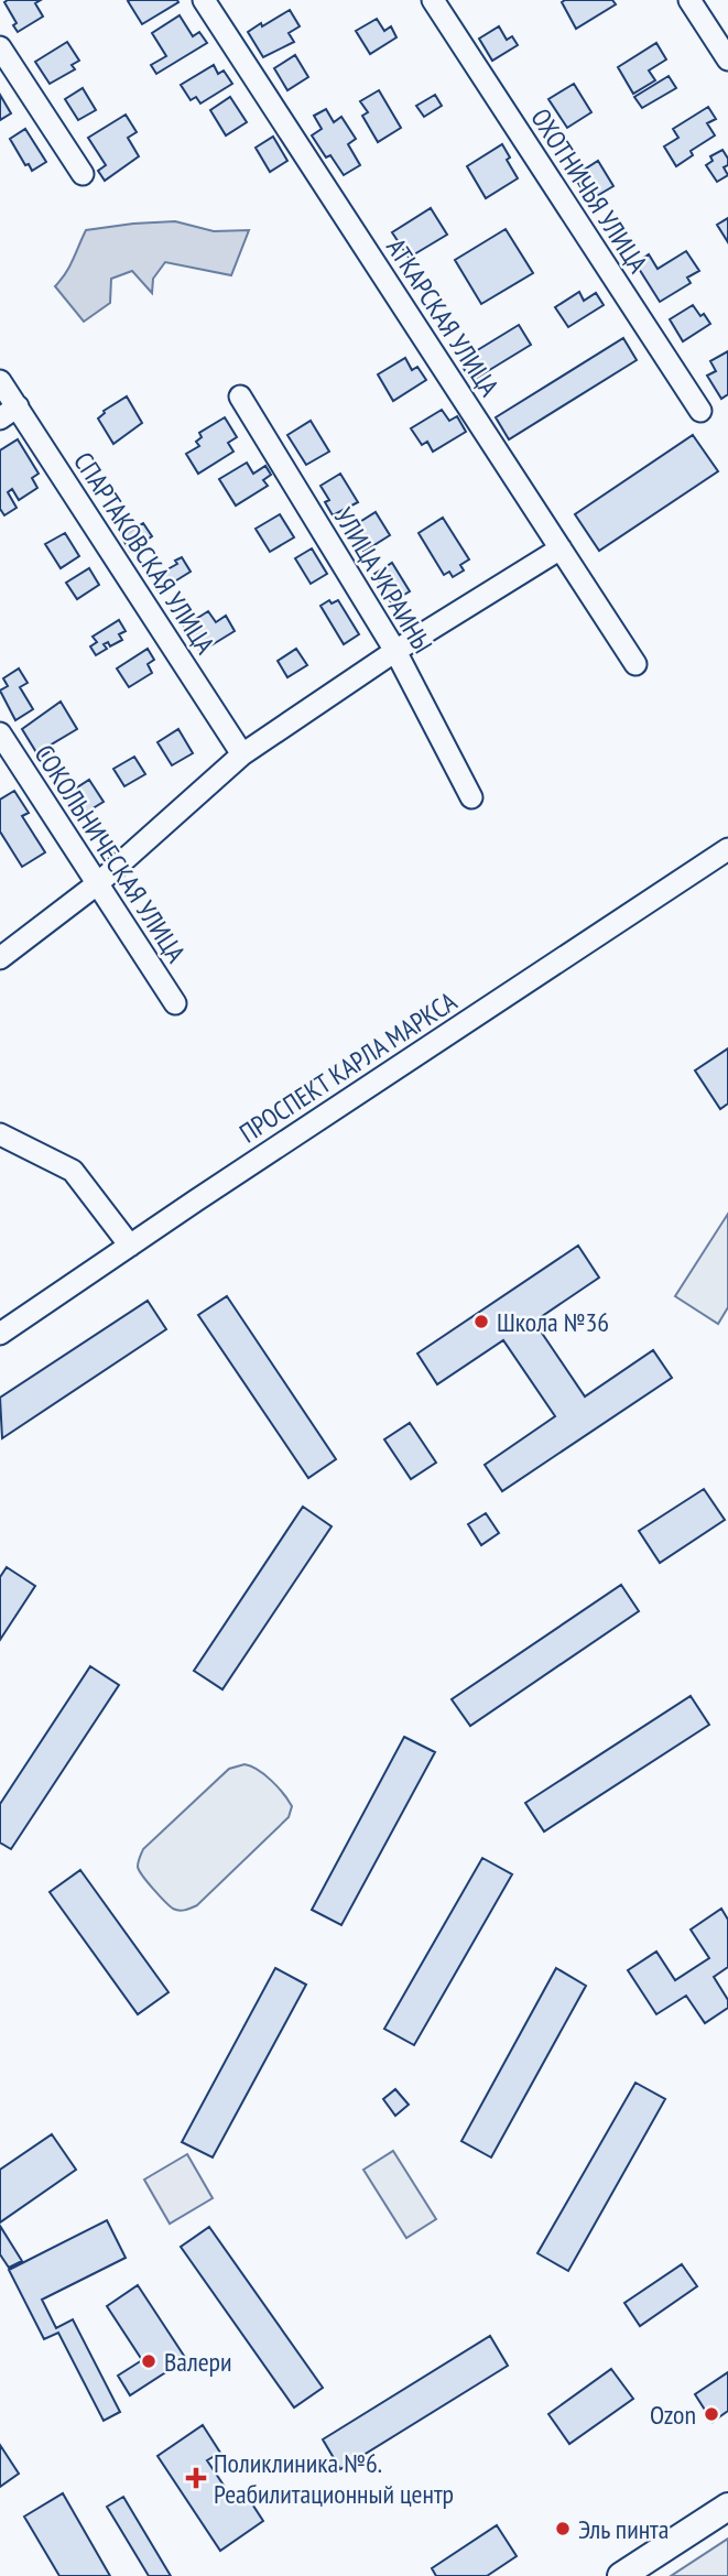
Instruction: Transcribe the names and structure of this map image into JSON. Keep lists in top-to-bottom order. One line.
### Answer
{"streets":{"street":["ОХОТНИЧЬЯ УЛИЦА","АТКАРСКАЯ УЛИЦА","СПАРТАКОВСКАЯ УЛИЦА","УЛИЦА УКРАИНЫ","СОКОЛЬНИЧЕСКАЯ УЛИЦА","ПРОСПЕКТ КАРЛА МАРКСА"]},"places":{"other":["Школа №36","Валери","Ozon","Эль пинта"],"health":["Поликлиника №6. Реабилитационный центр"]}}
